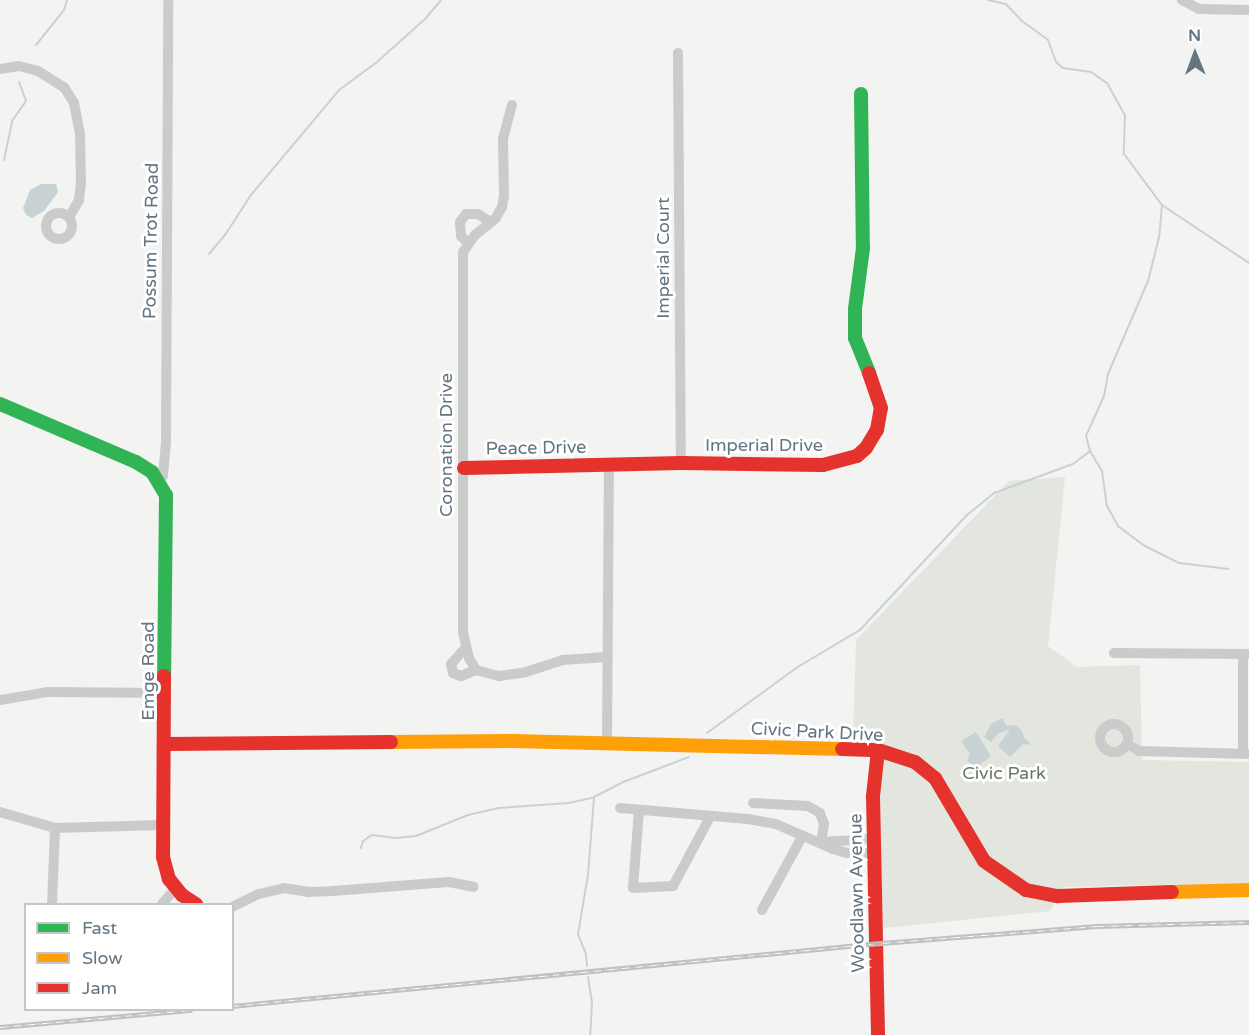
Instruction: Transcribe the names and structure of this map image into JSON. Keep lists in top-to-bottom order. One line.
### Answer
{"streets":{"street":["Possum Trot Road","Imperial Court","Coronation Drive","Imperial Drive","Peace Drive","Emge Road","Civic Park Drive","Woodlawn Avenue"]},"crossings":[["Possum Trot Road","Emge Road"],["Imperial Court","Imperial Drive"],["Coronation Drive","Peace Drive"],["Imperial Drive","Peace Drive"],["Emge Road","Civic Park Drive"],["Civic Park Drive","Woodlawn Avenue"]],"parks":["Civic Park"],"legend":["Fast","Slow","Jam"],"north":"top"}
